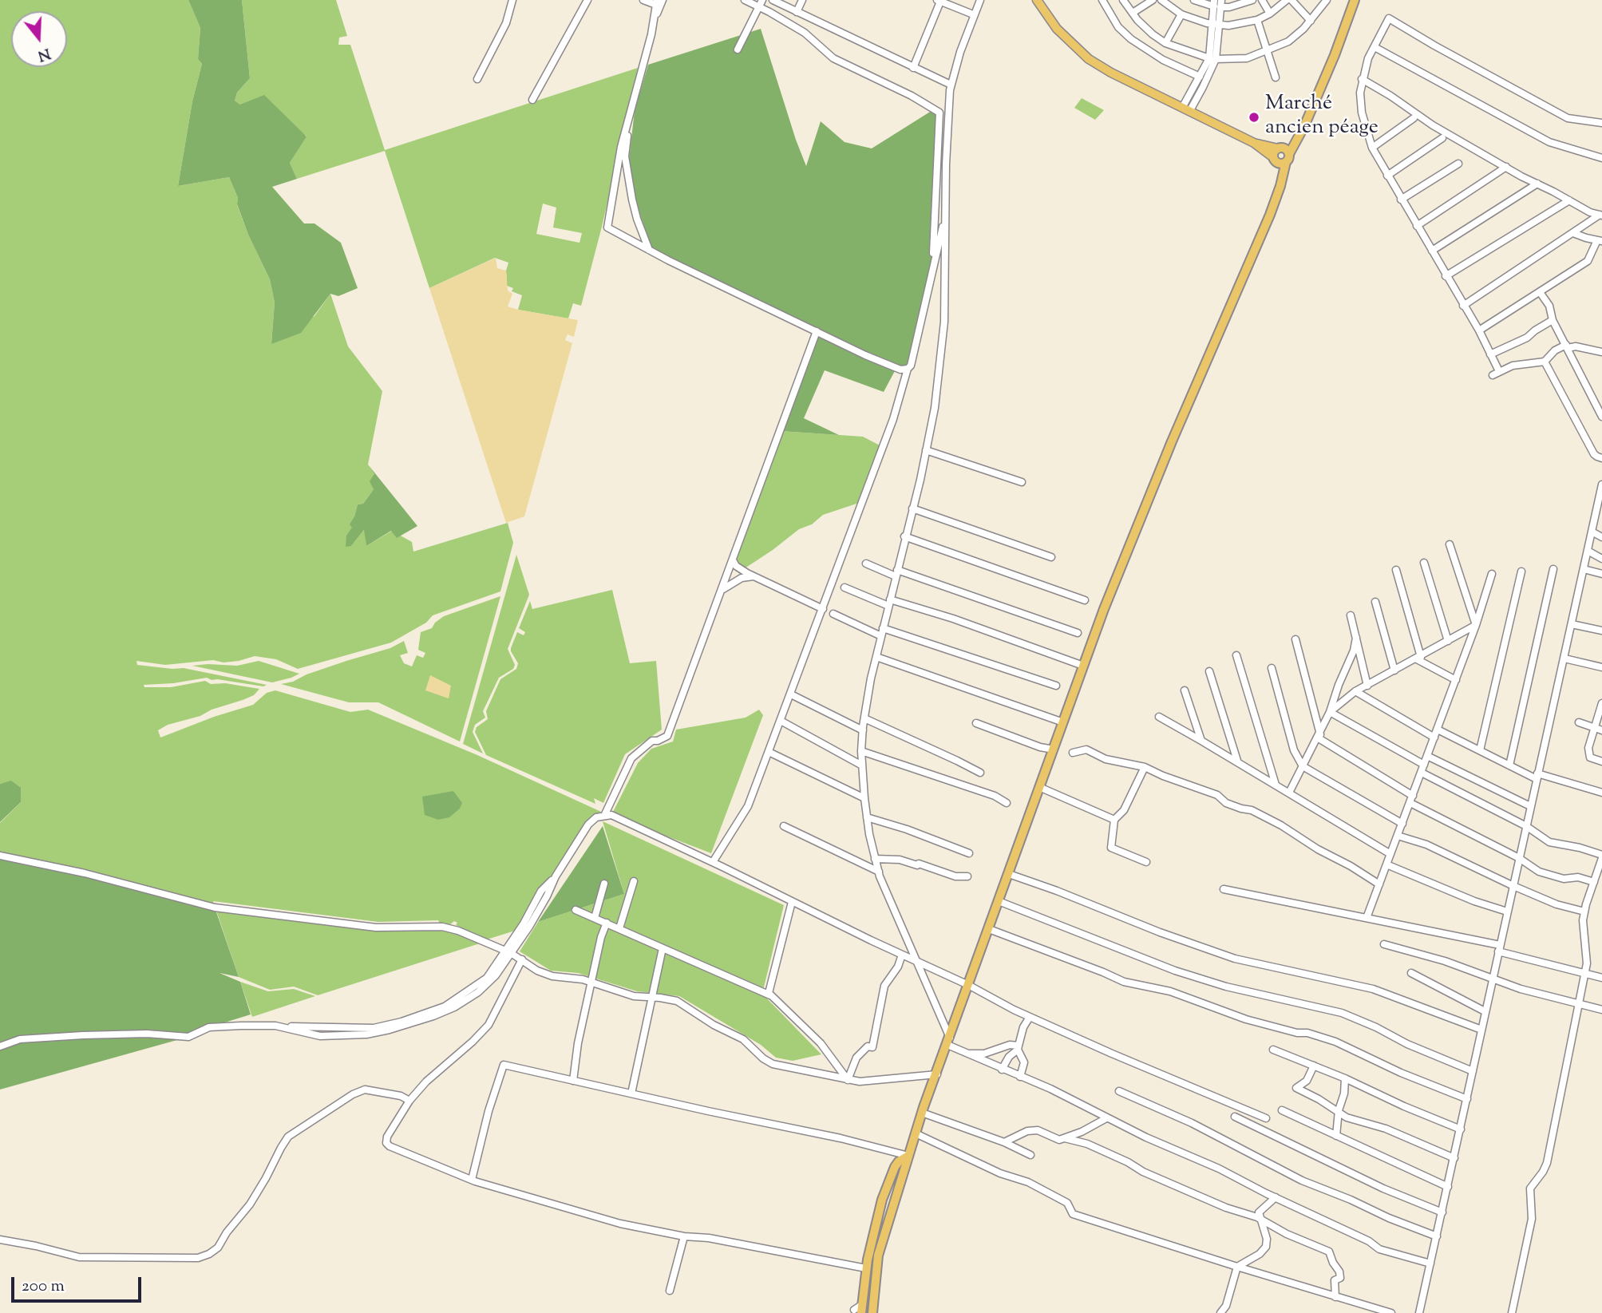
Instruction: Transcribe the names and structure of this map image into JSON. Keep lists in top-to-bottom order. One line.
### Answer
{"places":["Marché ancien péage"],"scale_bar":"200 m","north":"bottom"}
